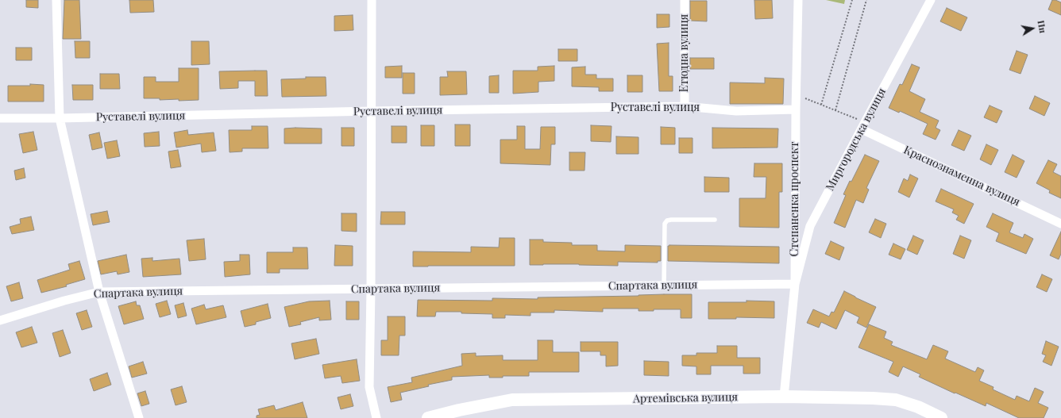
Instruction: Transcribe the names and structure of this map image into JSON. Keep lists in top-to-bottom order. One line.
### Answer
{"streets":{"main road":["Артемівська вулиця"],"street":["Етюдна вулиця","Руставелі вулиця","Миргородська вулиця","Краснознаменна вулиця","Степаненка проспект","Спартака вулиця"]},"crossings":[["Етюдна вулиця","Руставелі вулиця"],["Руставелі вулиця","Степаненка проспект"],["Миргородська вулиця","Краснознаменна вулиця"],["Миргородська вулиця","Степаненка проспект"],["Миргородська вулиця","Спартака вулиця"],["Степаненка проспект","Спартака вулиця"],["Степаненка проспект","Артемівська вулиця"]],"north":"right"}
